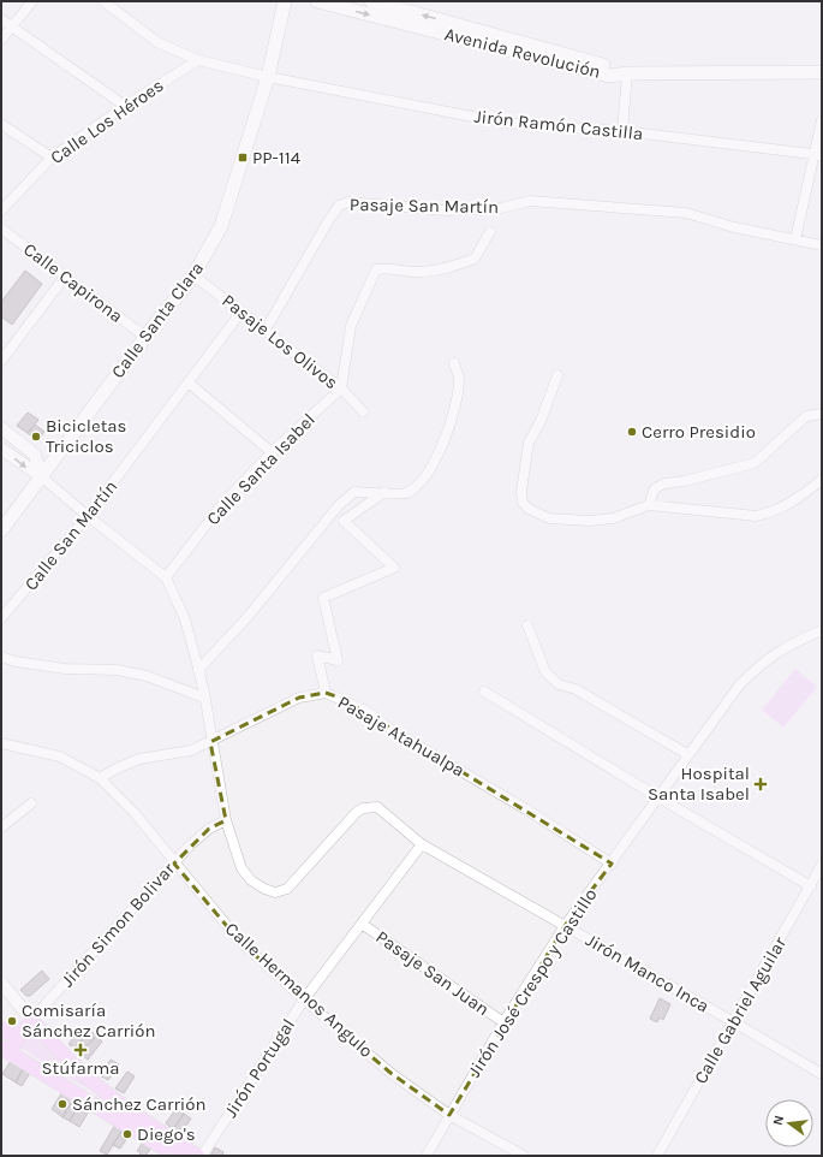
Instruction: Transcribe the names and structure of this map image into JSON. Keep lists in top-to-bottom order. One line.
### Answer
{"streets":{"main road":["Avenida Revolución","Calle Santa Clara","Jirón Simon Bolivar"],"street":["Calle Los Héroes","Jirón Ramón Castilla","Pasaje San Martín","Calle Capirona","Pasaje Los Olivos","Calle Santa Isabel","Calle San Martín","Pasaje Atahualpa","Pasaje San Juan","Jirón Manco Inca","Jirón José Crespo y Castillo","Calle Hermanos Angulo","Calle Gabriel Aguilar","Jirón Portugal"]},"crossings":[["Calle Los Héroes","Jirón Ramón Castilla"],["Jirón Ramón Castilla","Calle Santa Clara"],["Pasaje San Martín","Pasaje Los Olivos"],["Calle Capirona","Calle Santa Clara"],["Calle Santa Clara","Pasaje Los Olivos"],["Pasaje Los Olivos","Calle Santa Isabel"],["Pasaje Los Olivos","Calle San Martín"],["Pasaje Atahualpa","Jirón José Crespo y Castillo"],["Pasaje Atahualpa","Calle Hermanos Angulo"],["Jirón Simon Bolivar","Jirón Manco Inca"],["Jirón Simon Bolivar","Calle Hermanos Angulo"],["Pasaje San Juan","Jirón José Crespo y Castillo"],["Pasaje San Juan","Jirón Portugal"],["Jirón Manco Inca","Jirón José Crespo y Castillo"],["Jirón Manco Inca","Calle Gabriel Aguilar"],["Jirón Manco Inca","Jirón Portugal"],["Jirón José Crespo y Castillo","Calle Hermanos Angulo"],["Calle Hermanos Angulo","Jirón Portugal"]],"places":{"transit":["PP-114"],"other":["Cerro Presidio","Bicicletas Triciclos","Comisaría Sánchez Carrión","Sánchez Carrión","Diego's"],"health":["Hospital Santa Isabel","Stúfarma"]},"north":"left"}
